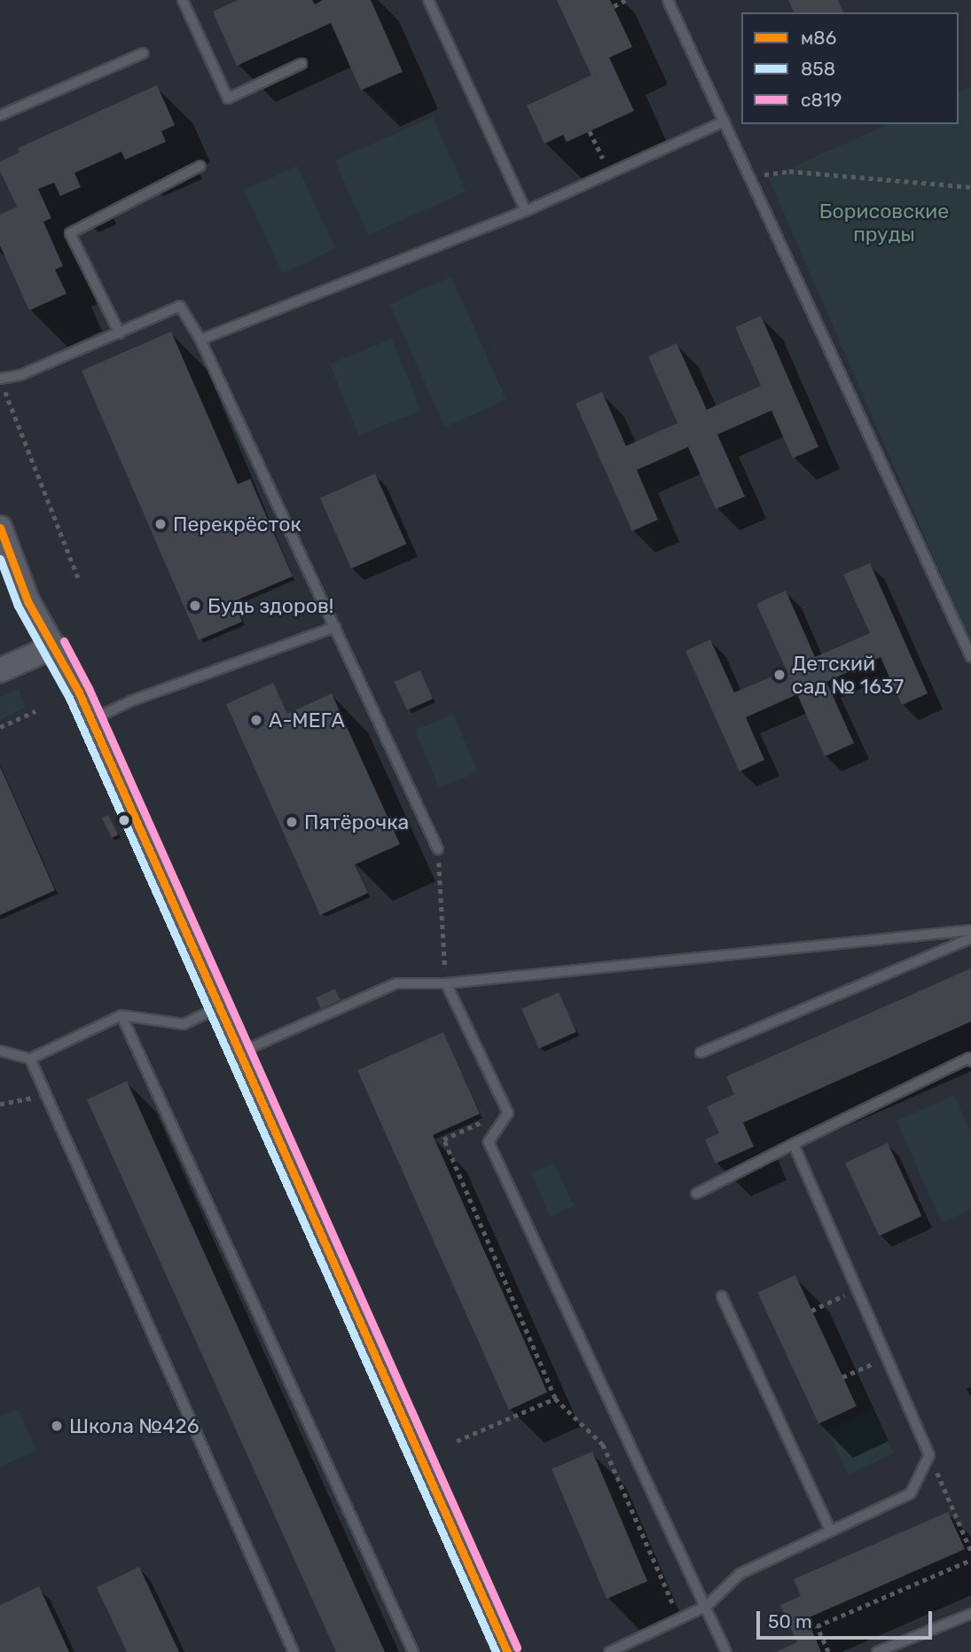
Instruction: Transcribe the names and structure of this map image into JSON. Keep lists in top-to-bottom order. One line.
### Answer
{"parks":["Борисовские пруды"],"places":["Перекрёсток","Будь здоров!","Детский сад № 1637","А-МЕГА","Пятёрочка","Школа №426"],"lines":["transit line м86","transit line 858","transit line с819"],"legend":["м86","858","с819"],"scale_bar":"50 m"}
